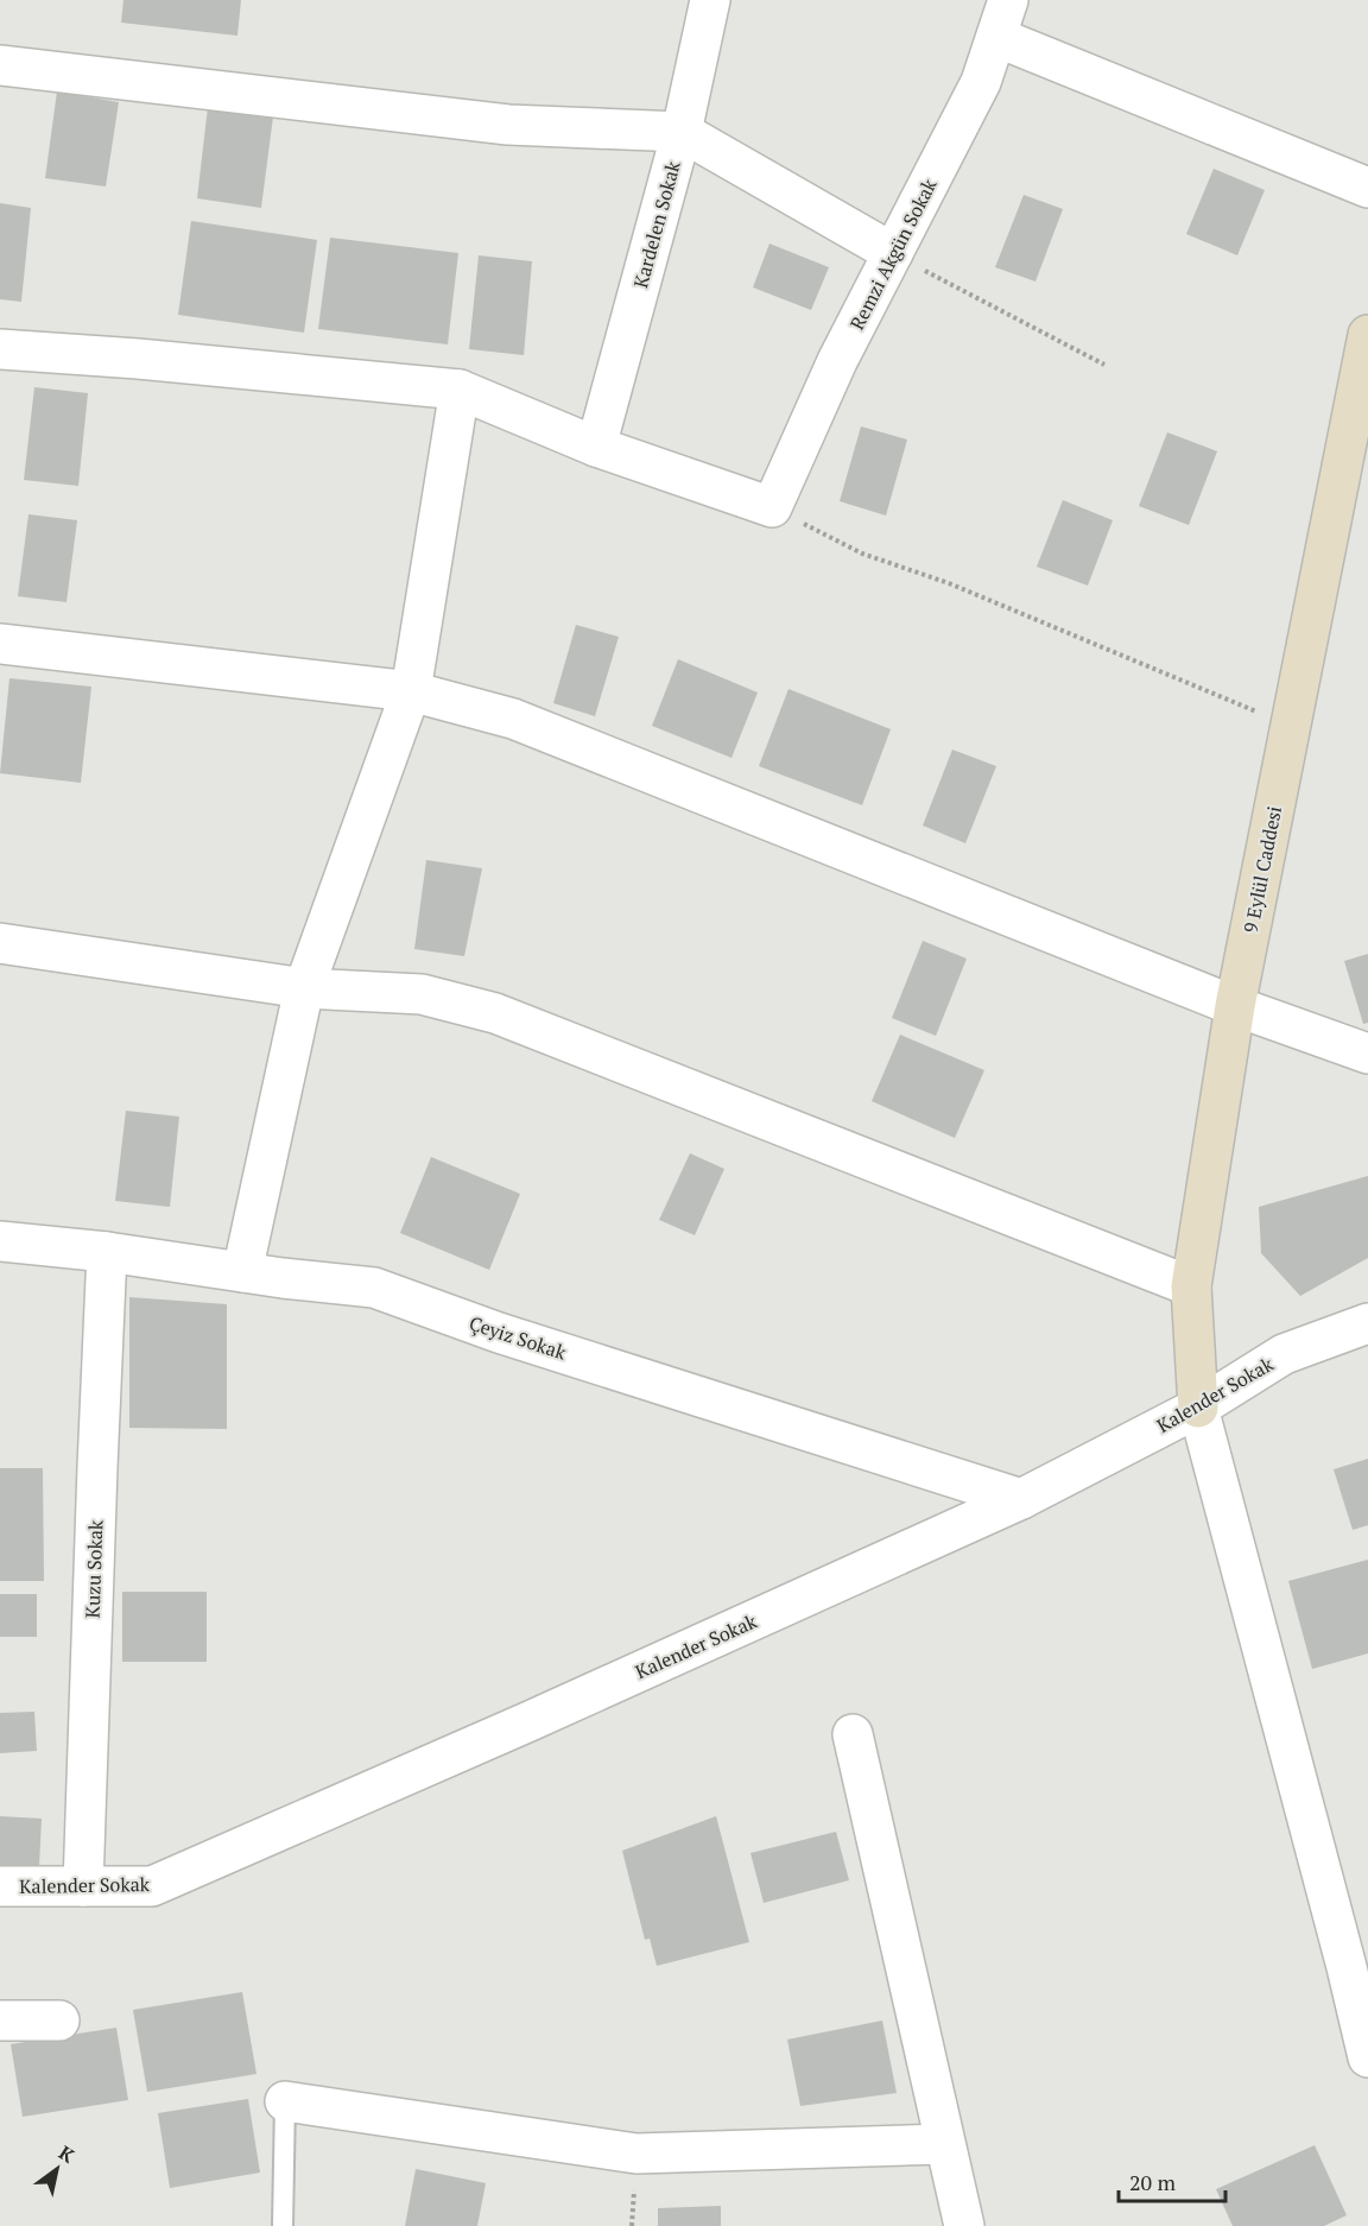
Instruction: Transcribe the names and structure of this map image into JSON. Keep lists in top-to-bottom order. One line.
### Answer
{"streets":{"street":["Kardelen Sokak","Remzi Akgün Sokak","9 Eylül Caddesi","Çeyiz Sokak","Kalender Sokak","Kuzu Sokak"]},"crossings":[["9 Eylül Caddesi","Kalender Sokak"],["Çeyiz Sokak","Kalender Sokak"],["Çeyiz Sokak","Kuzu Sokak"],["Kalender Sokak","Kuzu Sokak"]],"scale_bar":"20 m","north":"top right"}
